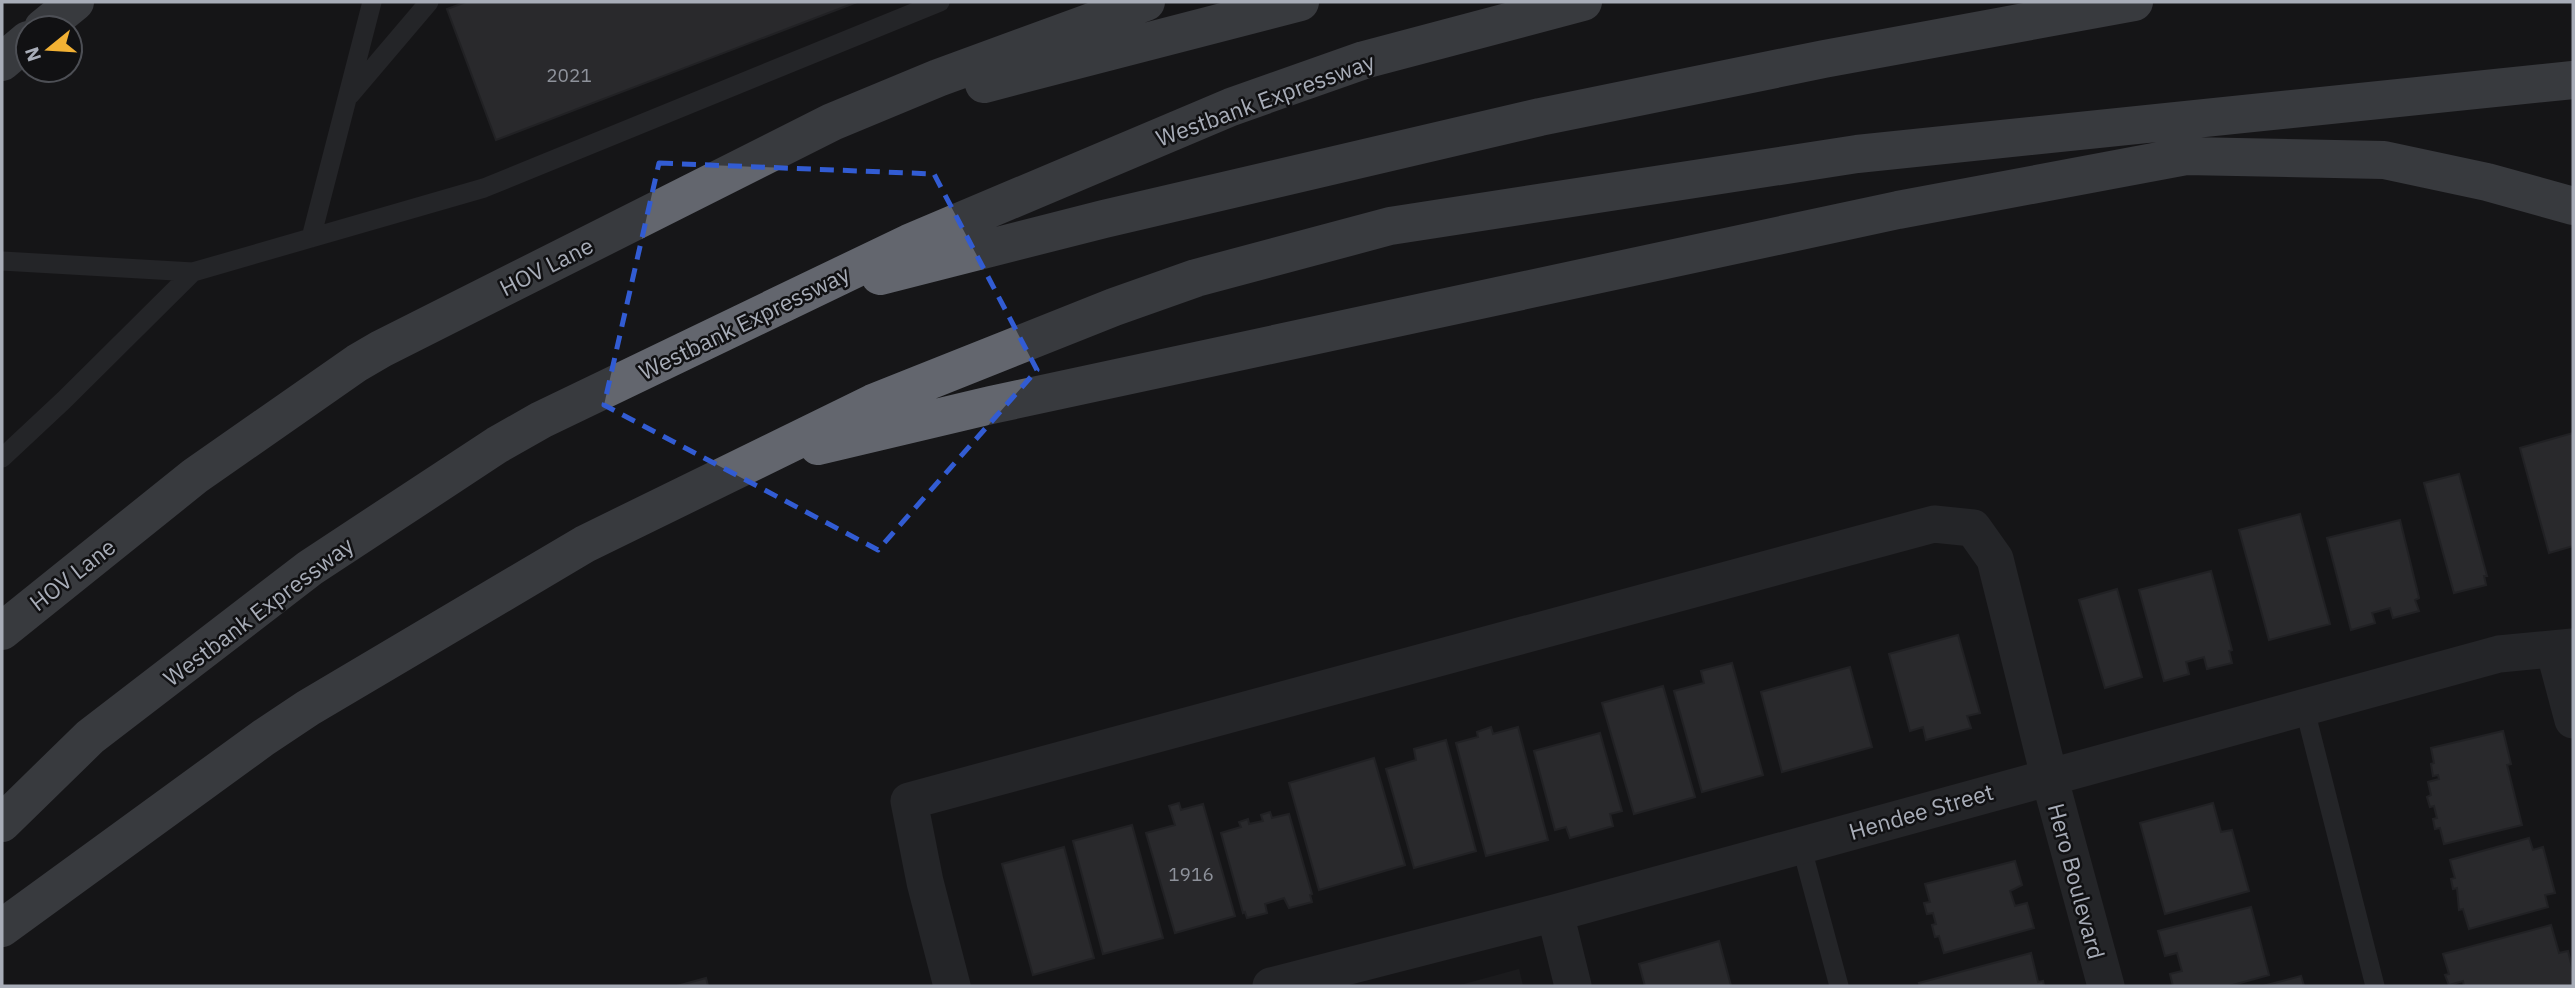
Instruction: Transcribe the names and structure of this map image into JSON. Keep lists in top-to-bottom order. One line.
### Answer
{"streets":{"highway":["Westbank Expressway","HOV Lane"],"street":["Hendee Street","Hero Boulevard"]},"crossings":[["Hendee Street","Hero Boulevard"]],"house_numbers":["2021","1916"],"north":"left"}
